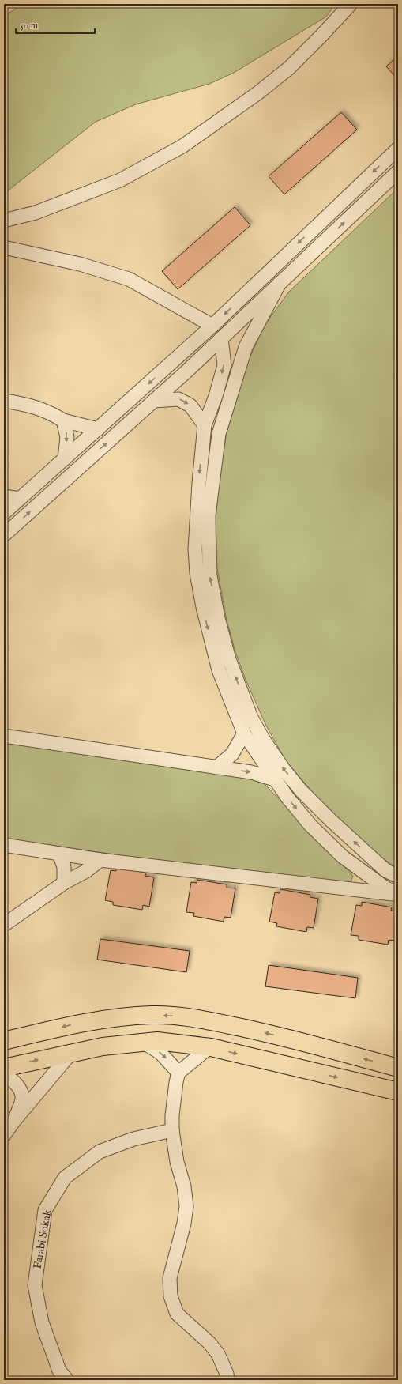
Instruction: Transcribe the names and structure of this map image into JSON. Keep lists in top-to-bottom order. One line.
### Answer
{"streets":{"street":["Farabi Sokak"]},"scale_bar":"50 m"}
